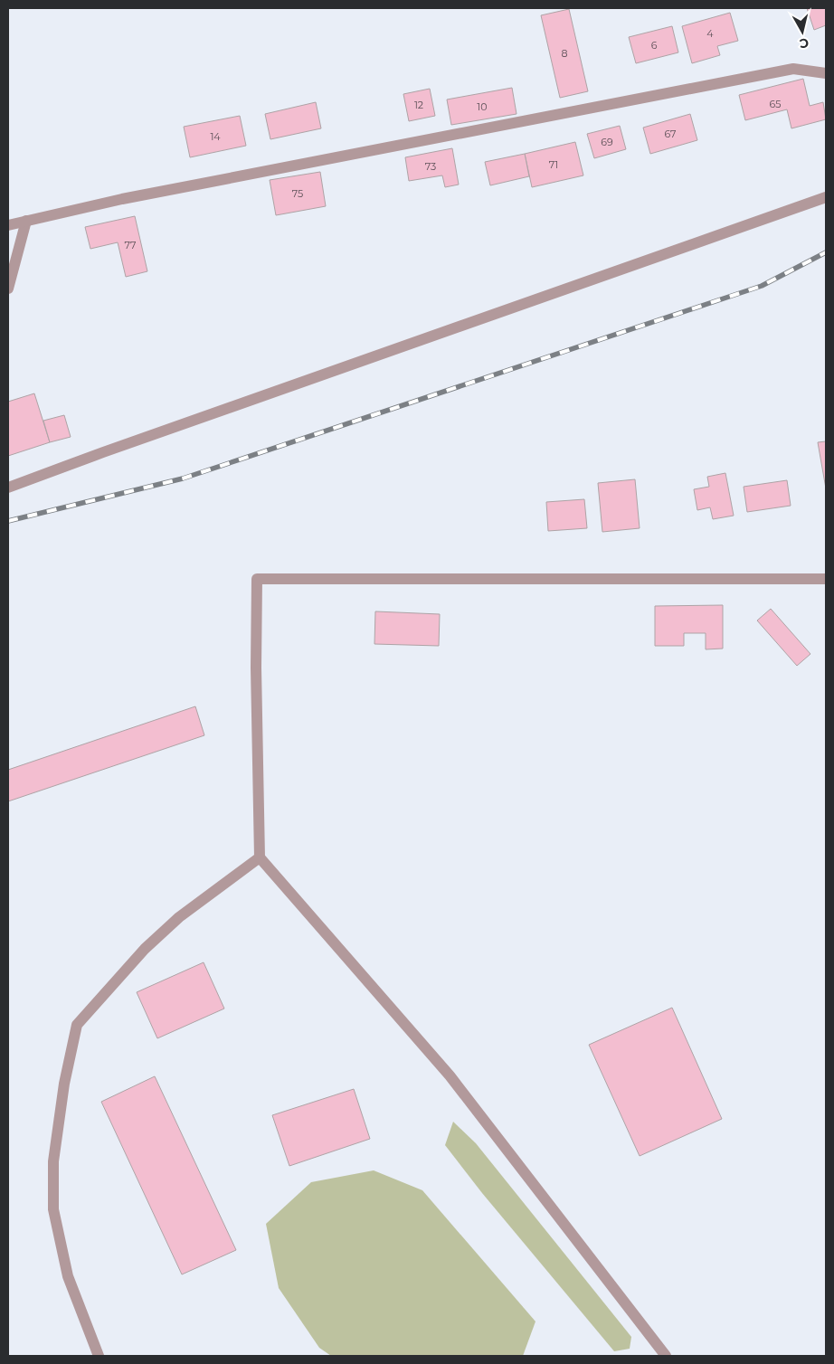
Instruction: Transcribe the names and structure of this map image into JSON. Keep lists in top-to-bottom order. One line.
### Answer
{"house_numbers":["4","6","8","65","12","10","67","14","69","71","73","75","77"],"north":"bottom"}
